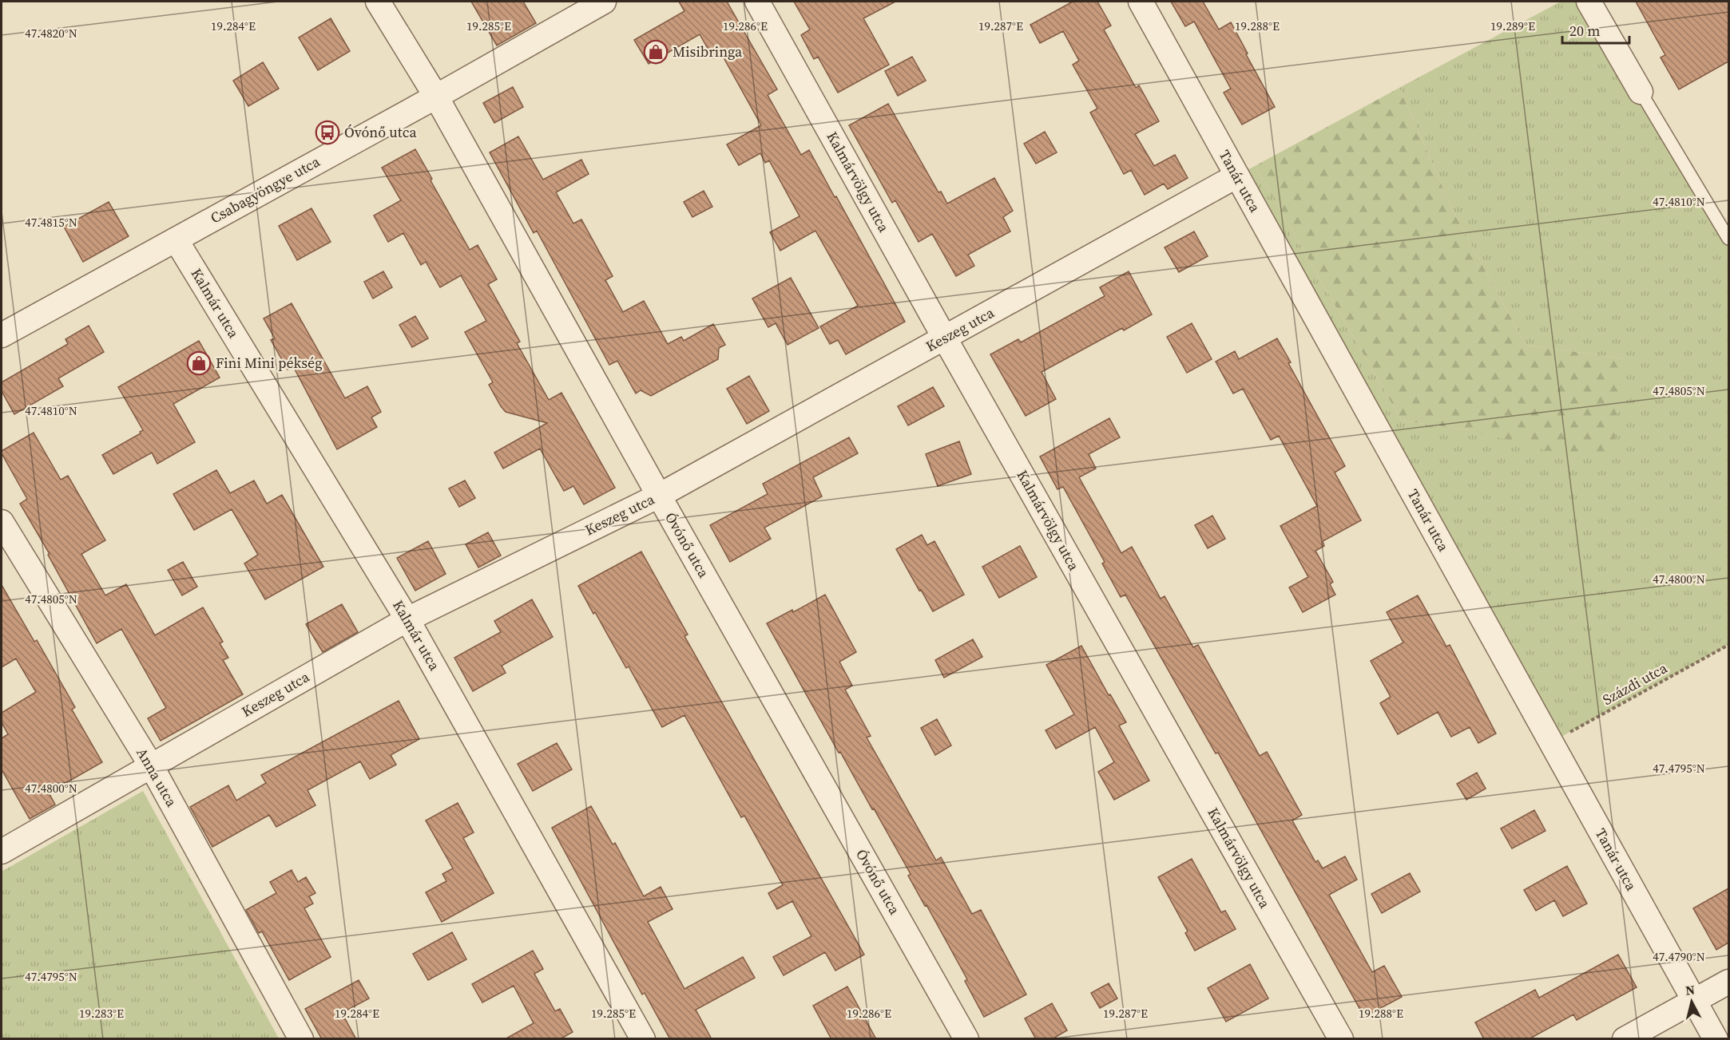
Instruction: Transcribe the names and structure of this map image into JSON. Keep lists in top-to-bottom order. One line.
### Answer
{"streets":{"street":["Tanár utca","Kalmárvölgy utca","Csabagyöngye utca","Kalmár utca","Keszeg utca","Óvónő utca","Anna utca"],"path":["Százdi utca"]},"crossings":[["Tanár utca","Keszeg utca"],["Tanár utca","Százdi utca"],["Kalmárvölgy utca","Keszeg utca"],["Csabagyöngye utca","Kalmár utca"],["Csabagyöngye utca","Óvónő utca"],["Kalmár utca","Keszeg utca"],["Keszeg utca","Óvónő utca"],["Keszeg utca","Anna utca"]],"places":{"shop":["Misibringa","Fini Mini pékség"],"bus stop":["Óvónő utca"]},"scale_bar":"20 m","north":"top","coordinates":["19.284°E","19.285°E","19.286°E","19.287°E","19.288°E","19.289°E","47.4820°N","47.4810°N","47.4815°N","47.4805°N","47.4800°N","47.4795°N","47.4790°N","19.283°E"]}
